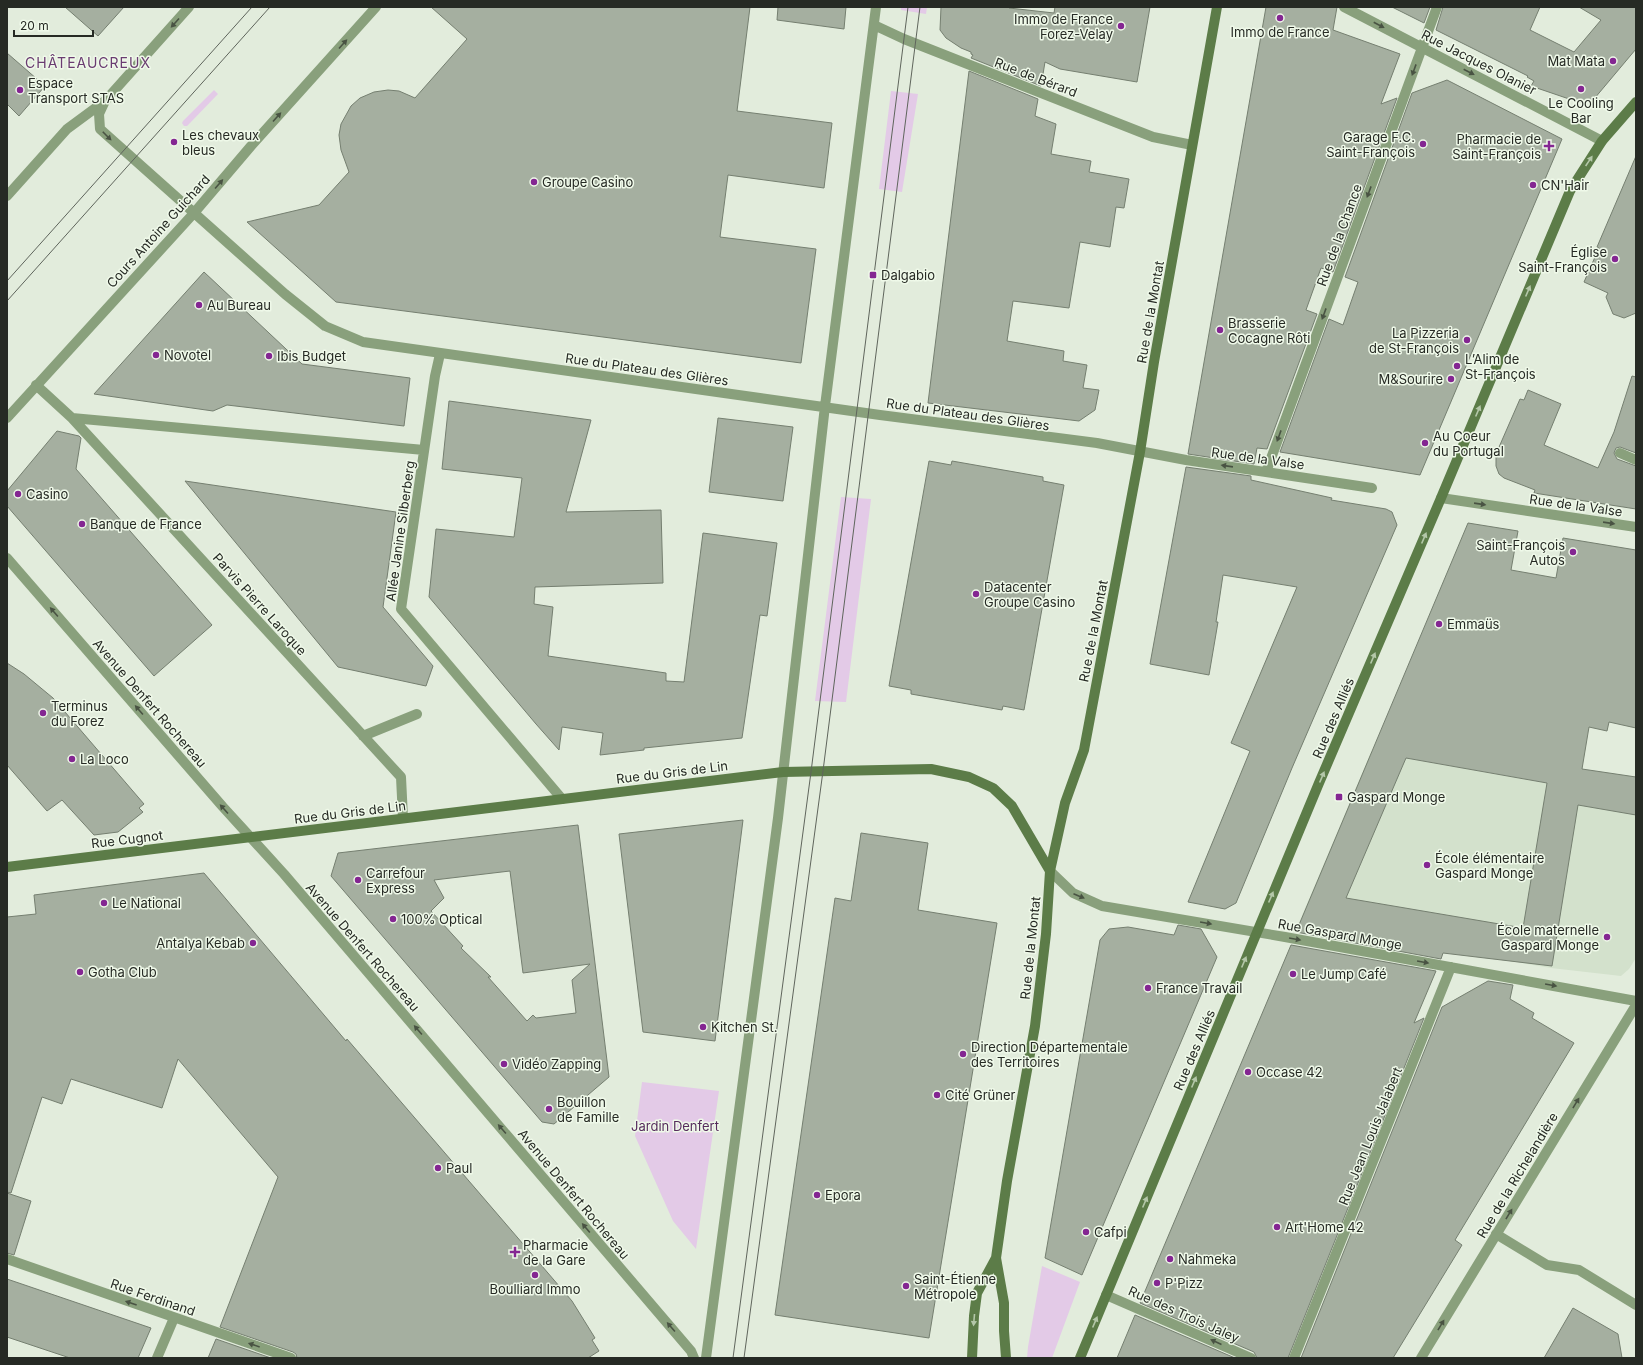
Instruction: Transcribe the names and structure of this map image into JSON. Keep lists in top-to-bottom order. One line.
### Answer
{"streets":{"main road":["Rue de la Montat","Rue des Alliés","Rue du Gris de Lin","Rue Cugnot"],"street":["Rue Jacques Olanier","Rue de Bérard","Cours Antoine Guichard","Rue de la Chance","Rue du Plateau des Glières","Rue de la Valse","Allée Janine Silberberg","Parvis Pierre Laroque","Avenue Denfert Rochereau","Rue Gaspard Monge","Rue Jean Louis Jalabert","Rue de la Richelandière","Rue Ferdinand","Rue des Trois Jaley"]},"crossings":[["Rue Jacques Olanier","Rue de la Chance"],["Rue Jacques Olanier","Rue des Alliés"],["Rue de Bérard","Rue de la Montat"],["Cours Antoine Guichard","Rue du Plateau des Glières"],["Cours Antoine Guichard","Parvis Pierre Laroque"],["Rue de la Chance","Rue de la Valse"],["Rue de la Montat","Rue du Plateau des Glières"],["Rue de la Montat","Rue de la Valse"],["Rue de la Montat","Rue du Gris de Lin"],["Rue de la Montat","Rue Gaspard Monge"],["Rue du Plateau des Glières","Rue de la Valse"],["Rue du Plateau des Glières","Allée Janine Silberberg"],["Rue de la Valse","Rue des Alliés"],["Allée Janine Silberberg","Rue du Gris de Lin"],["Parvis Pierre Laroque","Rue du Gris de Lin"],["Avenue Denfert Rochereau","Rue du Gris de Lin"],["Avenue Denfert Rochereau","Rue Cugnot"],["Rue des Alliés","Rue Gaspard Monge"],["Rue des Alliés","Rue des Trois Jaley"],["Rue du Gris de Lin","Rue Cugnot"],["Rue du Gris de Lin","Rue Gaspard Monge"],["Rue Gaspard Monge","Rue Jean Louis Jalabert"]],"one_way":["Rue Jacques Olanier","Cours Antoine Guichard","Rue de la Chance","Avenue Denfert Rochereau","Rue des Alliés","Rue Gaspard Monge","Rue de la Richelandière","Rue Ferdinand","Rue des Trois Jaley"],"districts":["CHÂTEAUCREUX"],"parks":["Jardin Denfert"],"places":{"other":["Immo de France","Immo de France Forez-Velay","Mat Mata","Le Cooling Bar","Espace Transport STAS","Les chevaux bleus","Garage F.C. Saint-François","Groupe Casino","CN'Hair","Église Saint-François","Au Bureau","Brasserie Cocagne Rôti","La Pizzeria de St-François","Novotel","Ibis Budget","L’Alim de St-François","M&Sourire","Au Coeur du Portugal","Casino","Banque de France","Saint-François Autos","Datacenter Groupe Casino","Emmaüs","Terminus du Forez","La Loco","École élémentaire Gaspard Monge","Carrefour Express","Le National","100% Optical","École maternelle Gaspard Monge","Antalya Kebab","Gotha Club","Le Jump Café","France Travail","Kitchen St.","Direction Départementale des Territoires","Vidéo Zapping","Occase 42","Cité Grüner","Bouillon de Famille","Paul","Epora","Art'Home 42","Cafpi","Nahmeka","Boulliard Immo","P'Pizz","Saint-Étienne Métropole"],"health":["Pharmacie de Saint-François","Pharmacie de la Gare"],"transit":["Dalgabio","Gaspard Monge"]},"scale_bar":"20 m"}
